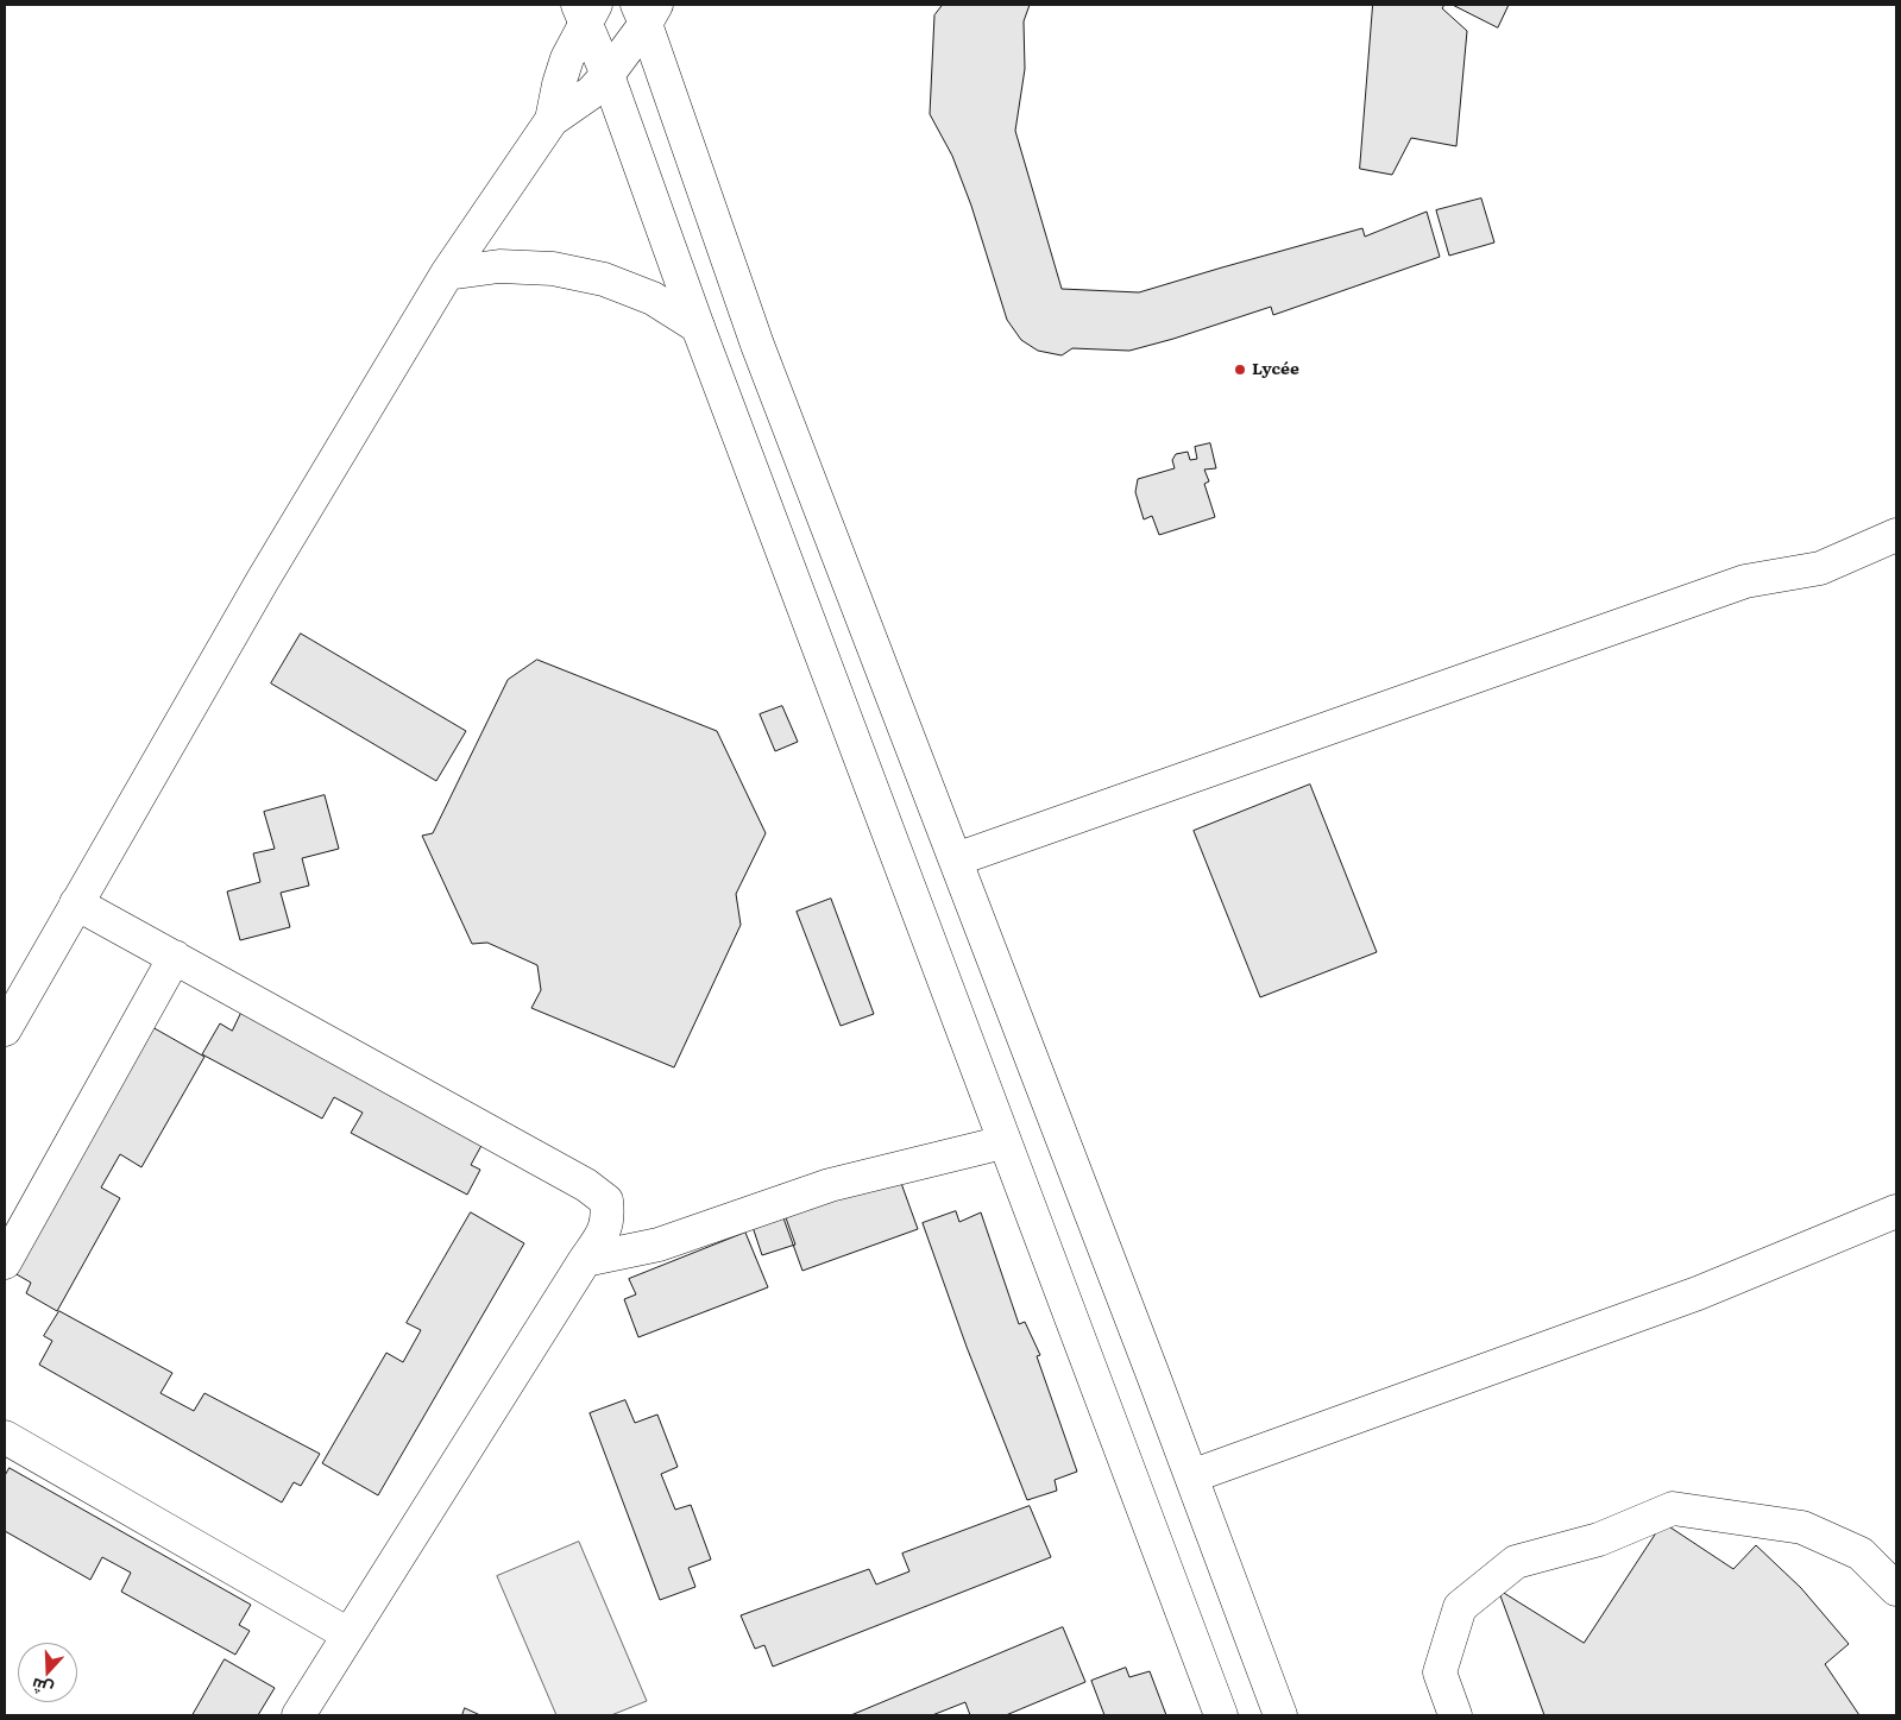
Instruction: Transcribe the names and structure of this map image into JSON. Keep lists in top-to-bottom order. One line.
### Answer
{"places":["Lycée"],"north":"bottom"}
